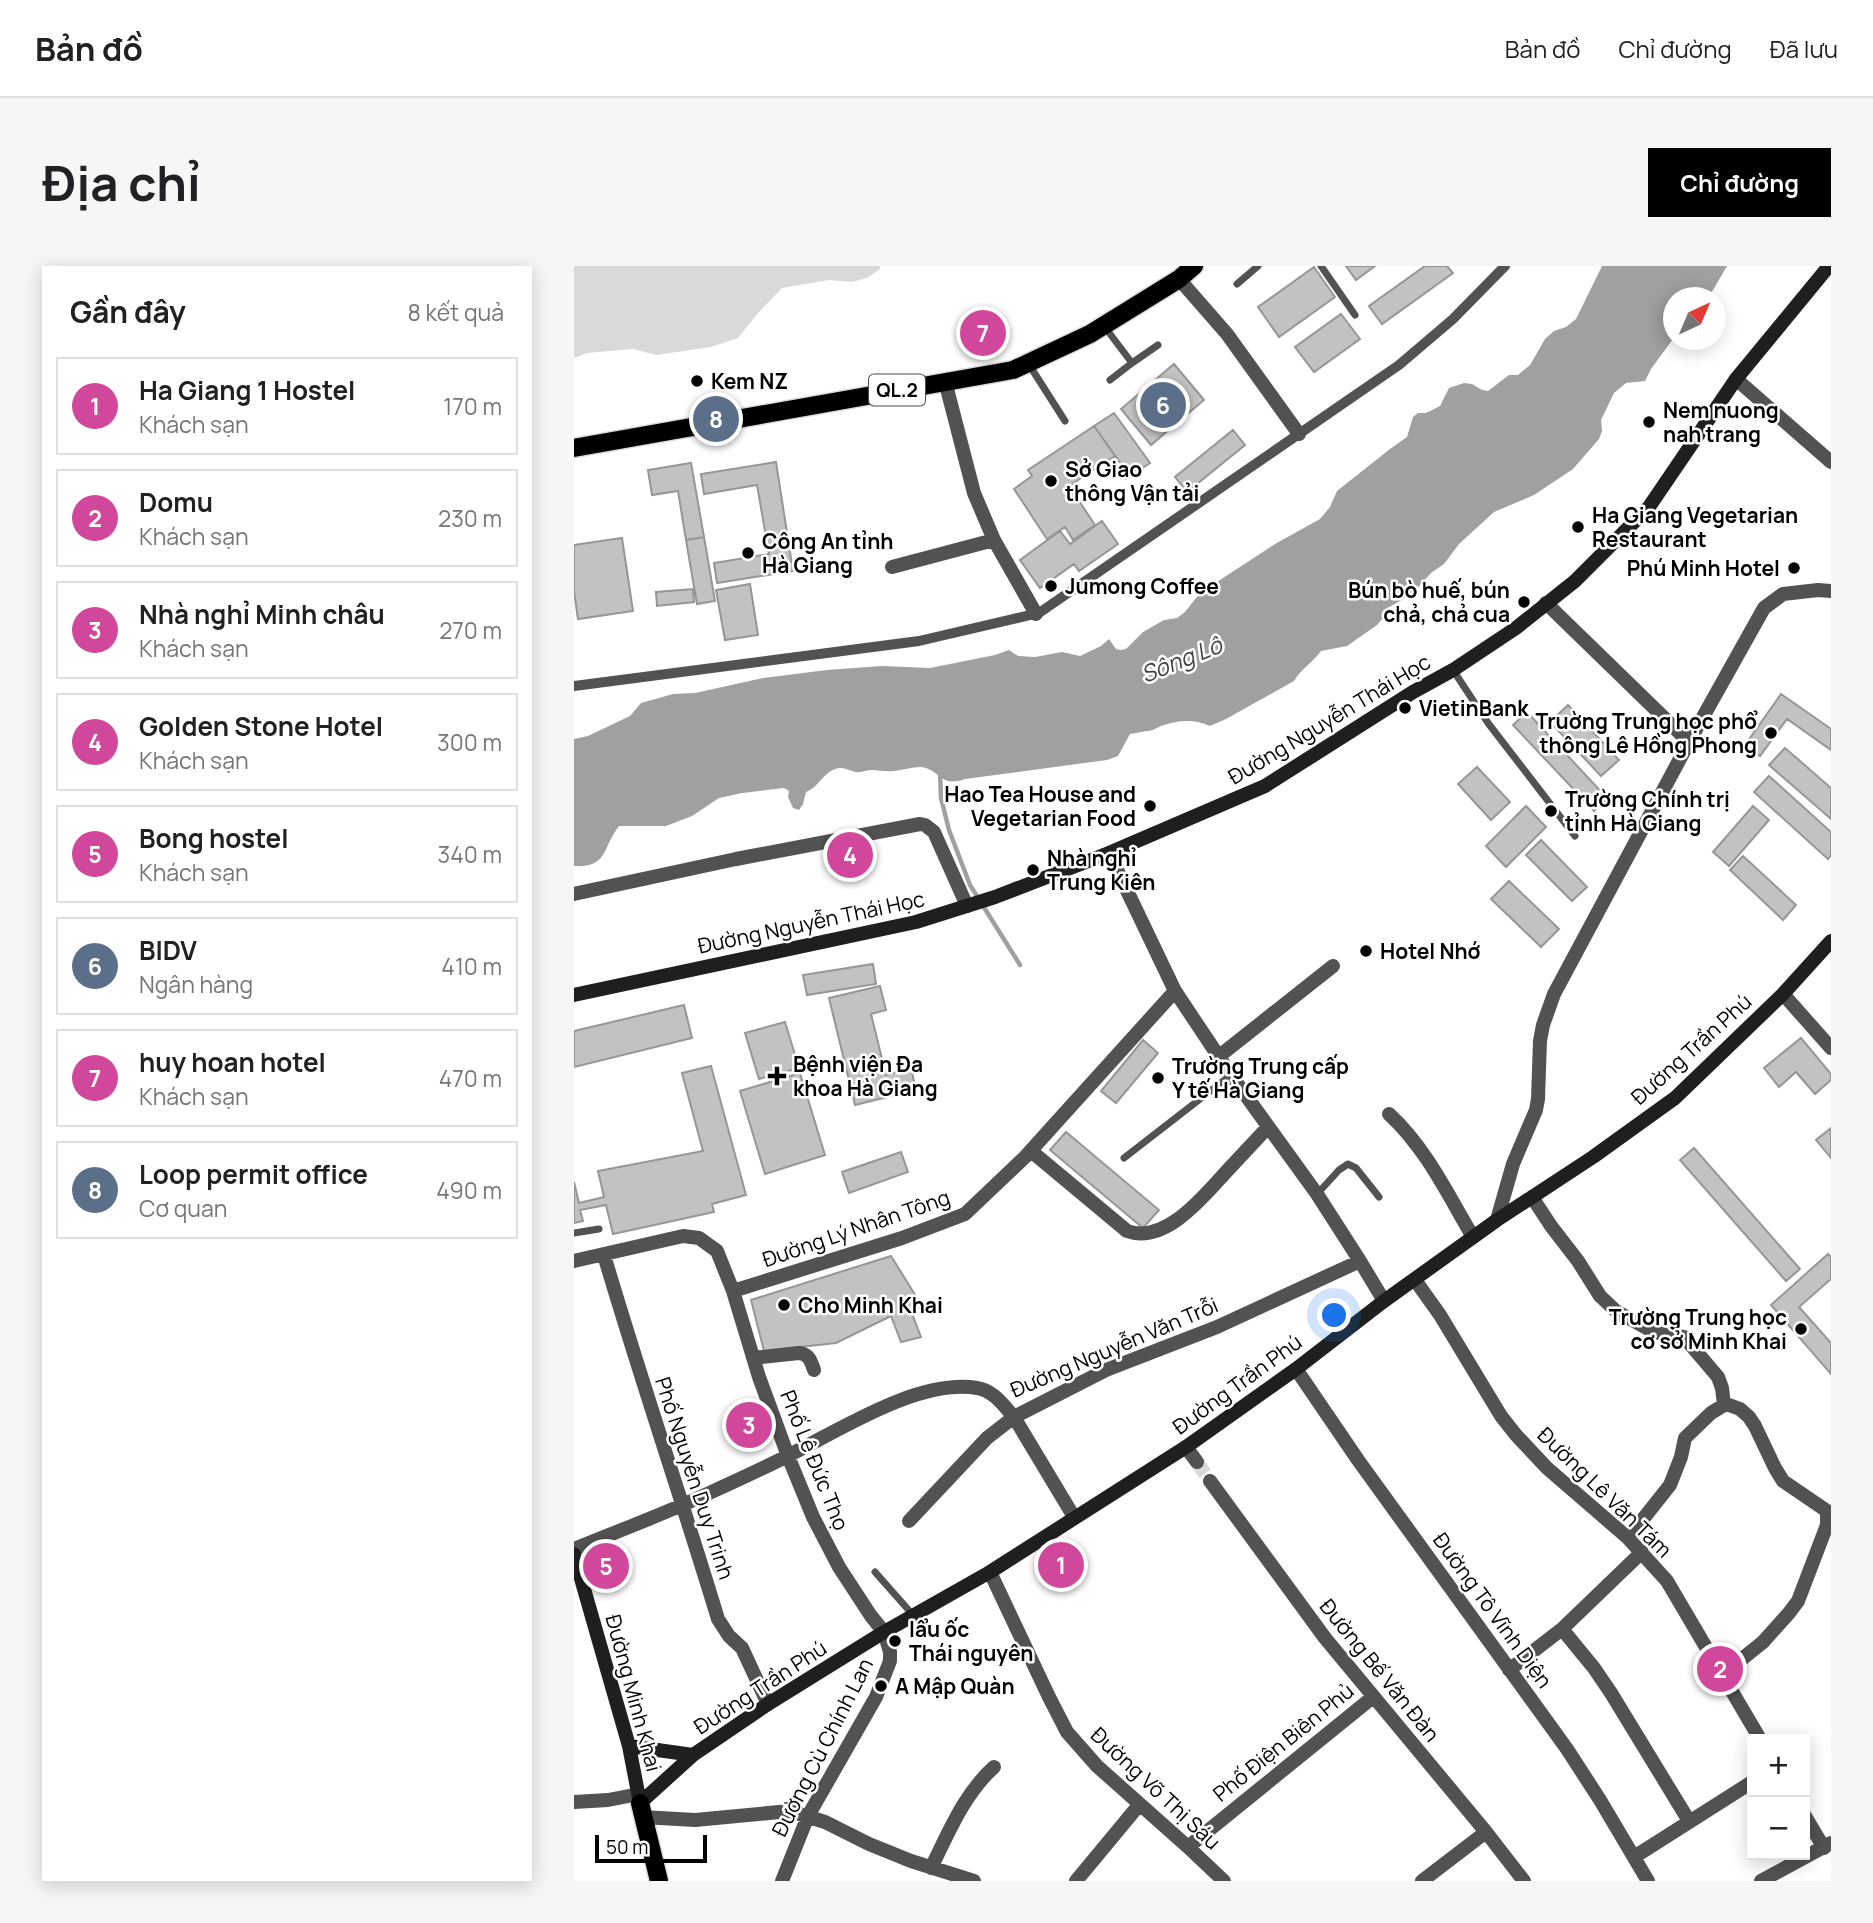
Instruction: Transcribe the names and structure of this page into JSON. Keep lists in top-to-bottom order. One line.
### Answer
{"streets":{"main road":["QL.2","Đường Nguyễn Thái Học","Đường Trần Phú","Đường Minh Khai"],"street":["Đường Lý Nhân Tông","Đường Nguyễn Văn Trỗi","Phố Lê Đức Thọ","Phố Nguyễn Duy Trinh","Đường Lê Văn Tám","Đường Tô Vĩnh Diện","Đường Bế Văn Đàn","Phố Điện Biên Phủ","Đường Cù Chính Lan","Đường Võ Thị Sáu"]},"crossings":[["Đường Trần Phú","Phố Lê Đức Thọ"],["Đường Trần Phú","Phố Nguyễn Duy Trinh"],["Đường Trần Phú","Đường Lê Văn Tám"],["Đường Trần Phú","Đường Tô Vĩnh Diện"],["Đường Trần Phú","Đường Minh Khai"],["Đường Trần Phú","Đường Cù Chính Lan"],["Đường Trần Phú","Đường Võ Thị Sáu"],["Đường Lý Nhân Tông","Phố Lê Đức Thọ"],["Đường Nguyễn Văn Trỗi","Phố Lê Đức Thọ"],["Đường Nguyễn Văn Trỗi","Phố Nguyễn Duy Trinh"],["Đường Nguyễn Văn Trỗi","Đường Minh Khai"],["Phố Lê Đức Thọ","Đường Cù Chính Lan"],["Đường Bế Văn Đàn","Phố Điện Biên Phủ"],["Phố Điện Biên Phủ","Đường Võ Thị Sáu"]],"water":["Sông Lô"],"places":{"other":["Kem NZ","Nem nuong nah trang","Sở Giao thông Vận tải","Ha Giang Vegetarian Restaurant","Công An tỉnh Hà Giang","Phú Minh Hotel","Jumong Coffee","Bún bò huế, bún chả, chả cua","VietinBank","Truờng Trung học phổ thông Lê Hồng Phong","Hao Tea House and Vegetarian Food","Trường Chính trị tỉnh Hà Giang","Nhà nghỉ Trung Kiên","Hotel Nhớ","Trường Trung cấp Y tế Hà Giang","Cho Minh Khai","Trường Trung học cơ sở Minh Khai","lẩu ốc Thái nguyên","A Mập Quàn"],"health":["Bệnh viện Đa khoa Hà Giang"]},"scale_bar":"50 m","north":"top right","page":{"header":"Bản đồ","nav":["Bản đồ","Chỉ đường","Đã lưu"],"buttons":"Chỉ đường","title":"Địa chỉ","heading":["Gần đây","8 kết quả"],"pins":["7","6","8","4","3","1","5","2"],"list":[{"mark":"1","name":"Ha Giang 1 Hostel","note":"Khách sạn","value":"170 m"},{"mark":"2","name":"Domu","note":"Khách sạn","value":"230 m"},{"mark":"3","name":"Nhà nghỉ Minh châu","note":"Khách sạn","value":"270 m"},{"mark":"4","name":"Golden Stone Hotel","note":"Khách sạn","value":"300 m"},{"mark":"5","name":"Bong hostel","note":"Khách sạn","value":"340 m"},{"mark":"6","name":"BIDV","note":"Ngân hàng","value":"410 m"},{"mark":"7","name":"huy hoan hotel","note":"Khách sạn","value":"470 m"},{"mark":"8","name":"Loop permit office","note":"Cơ quan","value":"490 m"}],"map_buttons":["+","−"],"scale":"50 m"}}
